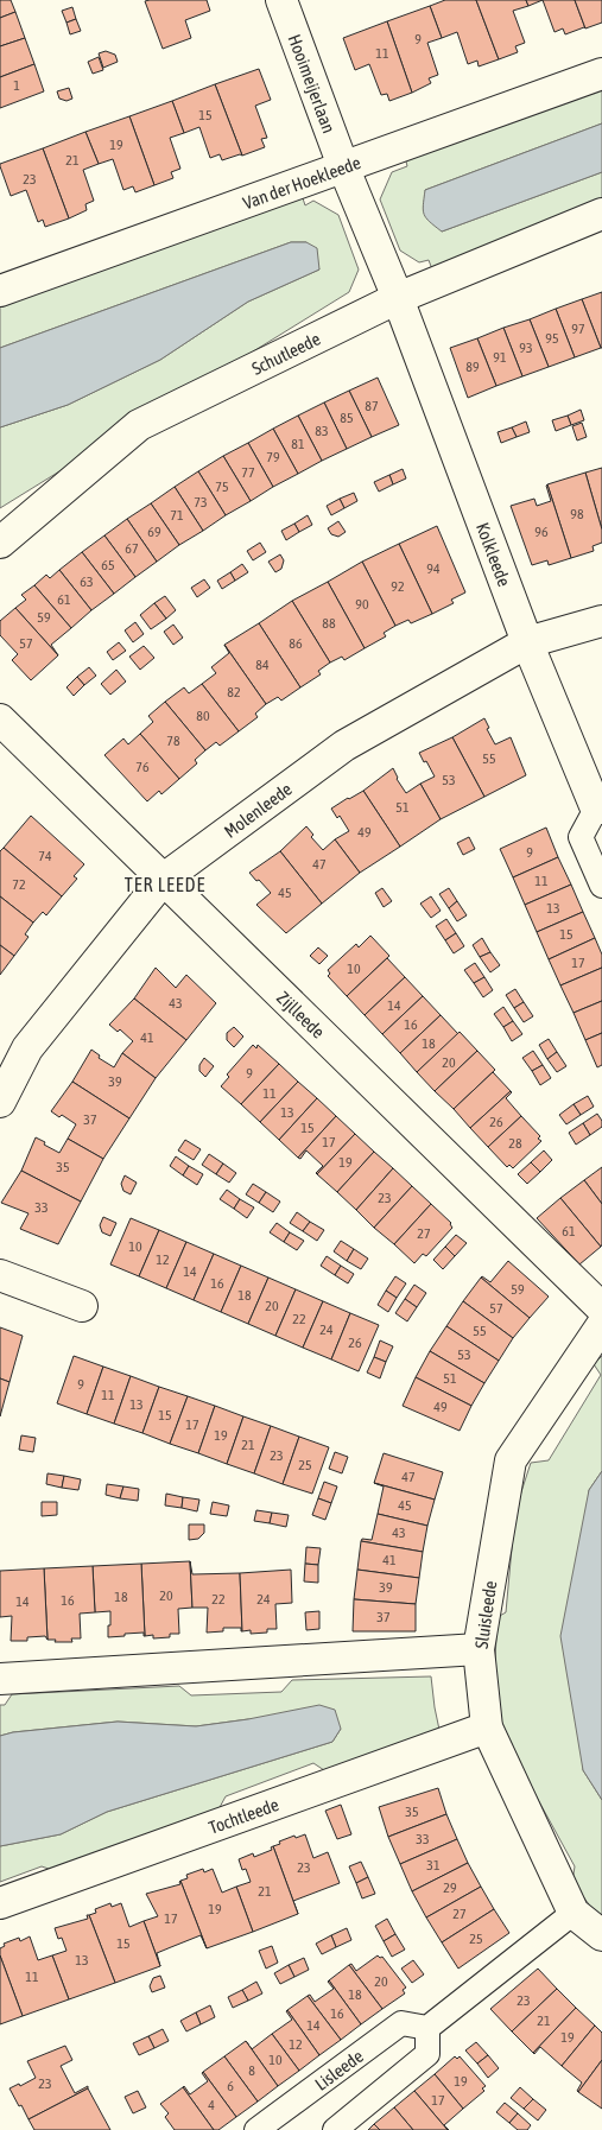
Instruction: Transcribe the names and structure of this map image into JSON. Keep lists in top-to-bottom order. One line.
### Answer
{"streets":{"street":["Hooimeijerlaan","Van der Hoekleede","Schutleede","Kolkleede","Molenleede","Zijlleede","Sluisleede","Tochtleede","Lisleede"]},"crossings":[["Hooimeijerlaan","Van der Hoekleede"],["Hooimeijerlaan","Schutleede"],["Hooimeijerlaan","Kolkleede"],["Schutleede","Kolkleede"],["Kolkleede","Molenleede"],["Molenleede","Zijlleede"],["Sluisleede","Tochtleede"]],"districts":["TER LEEDE"],"house_numbers":["9","11","1","15","19","21","23","97","95","93","91","89","87","85","83","81","79","77","75","73","98","71","69","96","67","65","94","63","92","61","90","59","88","57","86","84","82","80","78","55","76","53","51","49","9","74","47","11","72","45","13","15","17","10","43","14","16","41","18","20","9","39","11","13","37","26","15","17","28","19","35","23","33","61","27","10","12","14","16","59","18","20","57","22","24","55","26","53","51","9","11","13","49","15","17","19","21","23","25","47","45","43","41","39","20","18","22","24","16","14","37","35","33","31","23","29","21","19","27","17","25","15","13","11","20","18","23","16","21","14","19","12","10","8","19","23","6","17","4"]}
